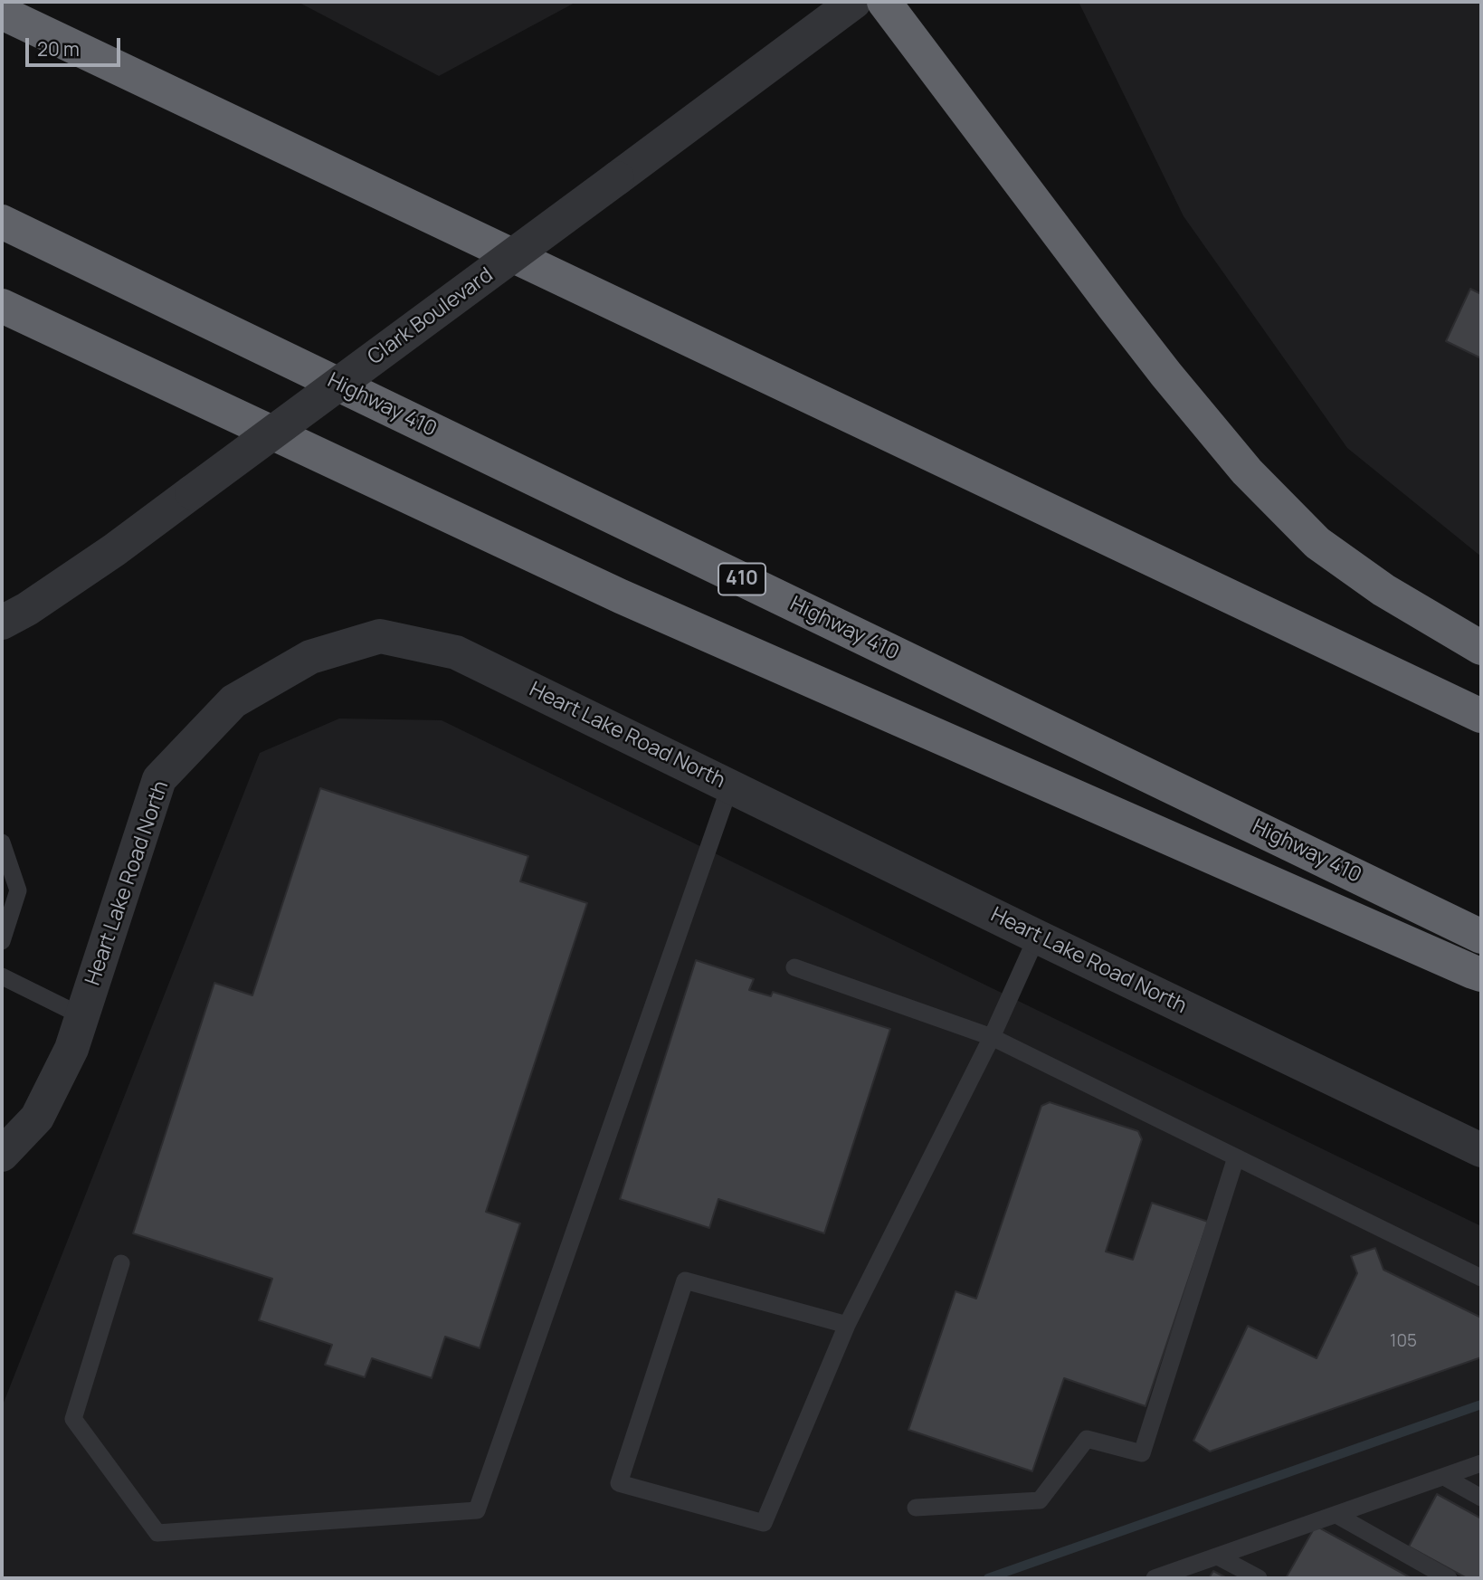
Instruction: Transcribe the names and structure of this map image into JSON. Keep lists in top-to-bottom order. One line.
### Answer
{"streets":{"highway":["Highway 410","410"],"street":["Clark Boulevard","Heart Lake Road North"]},"house_numbers":["105"],"scale_bar":"20 m"}
